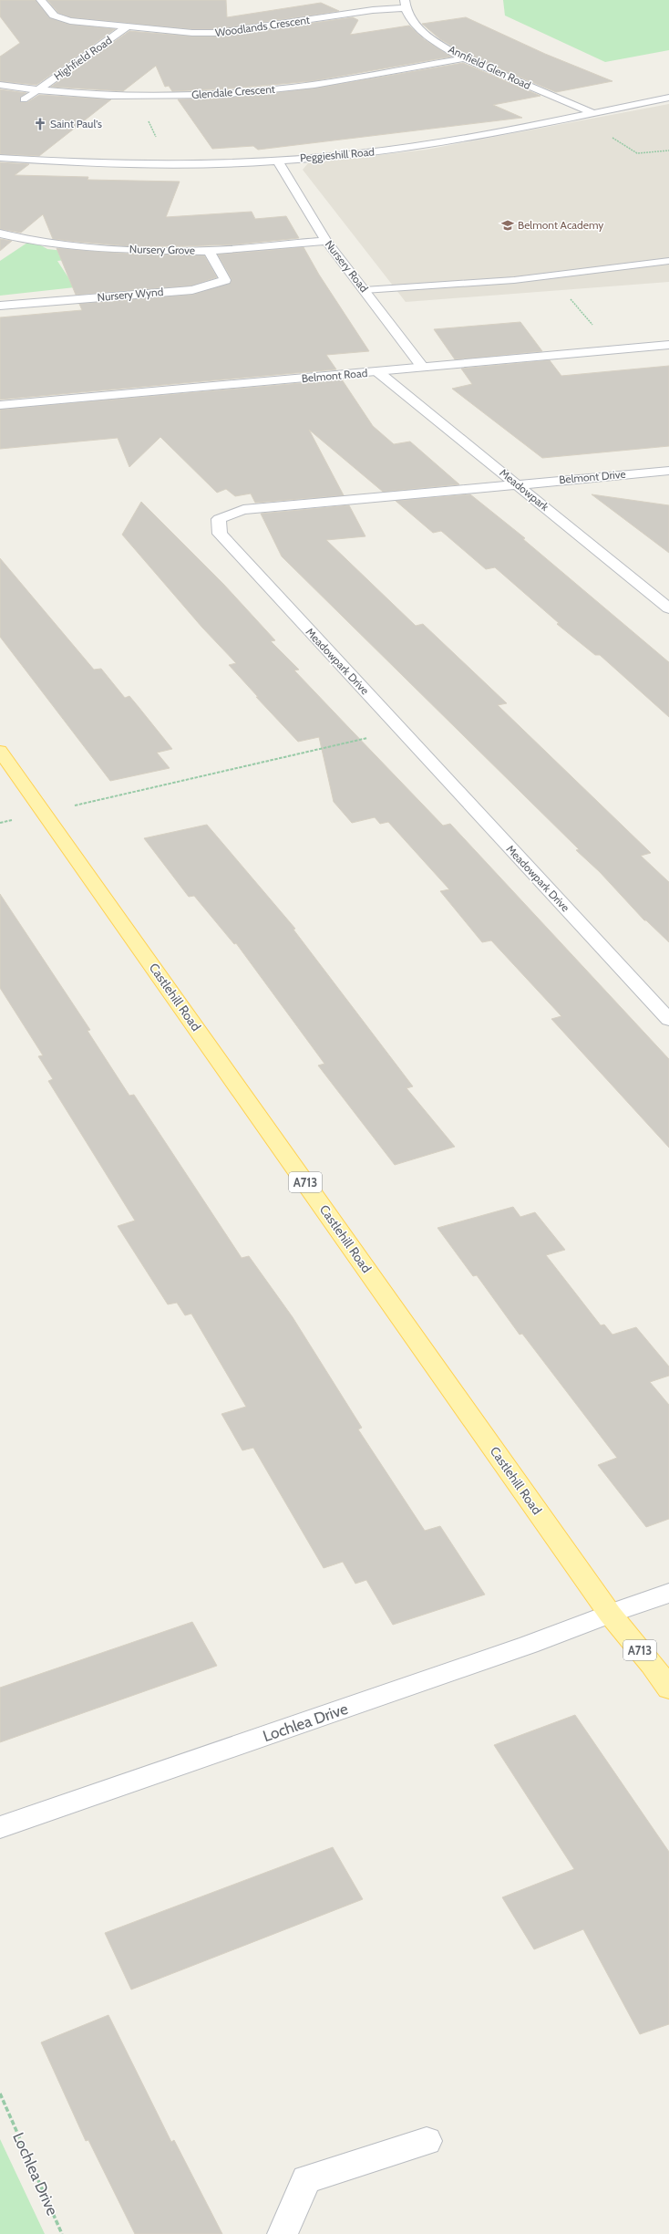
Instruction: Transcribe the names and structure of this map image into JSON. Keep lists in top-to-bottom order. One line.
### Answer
{"streets":{"main road":["Castlehill Road","A713"],"street":["Woodlands Crescent","Highfield Road","Annfield Glen Road","Glendale Crescent","Peggieshill Road","Nursery Grove","Nursery Road","Nursery Wynd","Belmont Road","Belmont Drive","Meadowpark","Meadowpark Drive","Lochlea Drive"]},"crossings":[["Woodlands Crescent","Highfield Road"],["Woodlands Crescent","Annfield Glen Road"],["Highfield Road","Glendale Crescent"],["Annfield Glen Road","Glendale Crescent"],["Annfield Glen Road","Peggieshill Road"],["Peggieshill Road","Nursery Road"],["Nursery Grove","Nursery Road"],["Nursery Grove","Nursery Wynd"],["Nursery Road","Belmont Road"],["Belmont Road","Meadowpark"],["Belmont Drive","Meadowpark"],["Belmont Drive","Meadowpark Drive"],["Meadowpark","Meadowpark Drive"],["Castlehill Road","Lochlea Drive"]],"places":{"church":["Saint Paul's"],"school or university":["Belmont Academy"]}}
